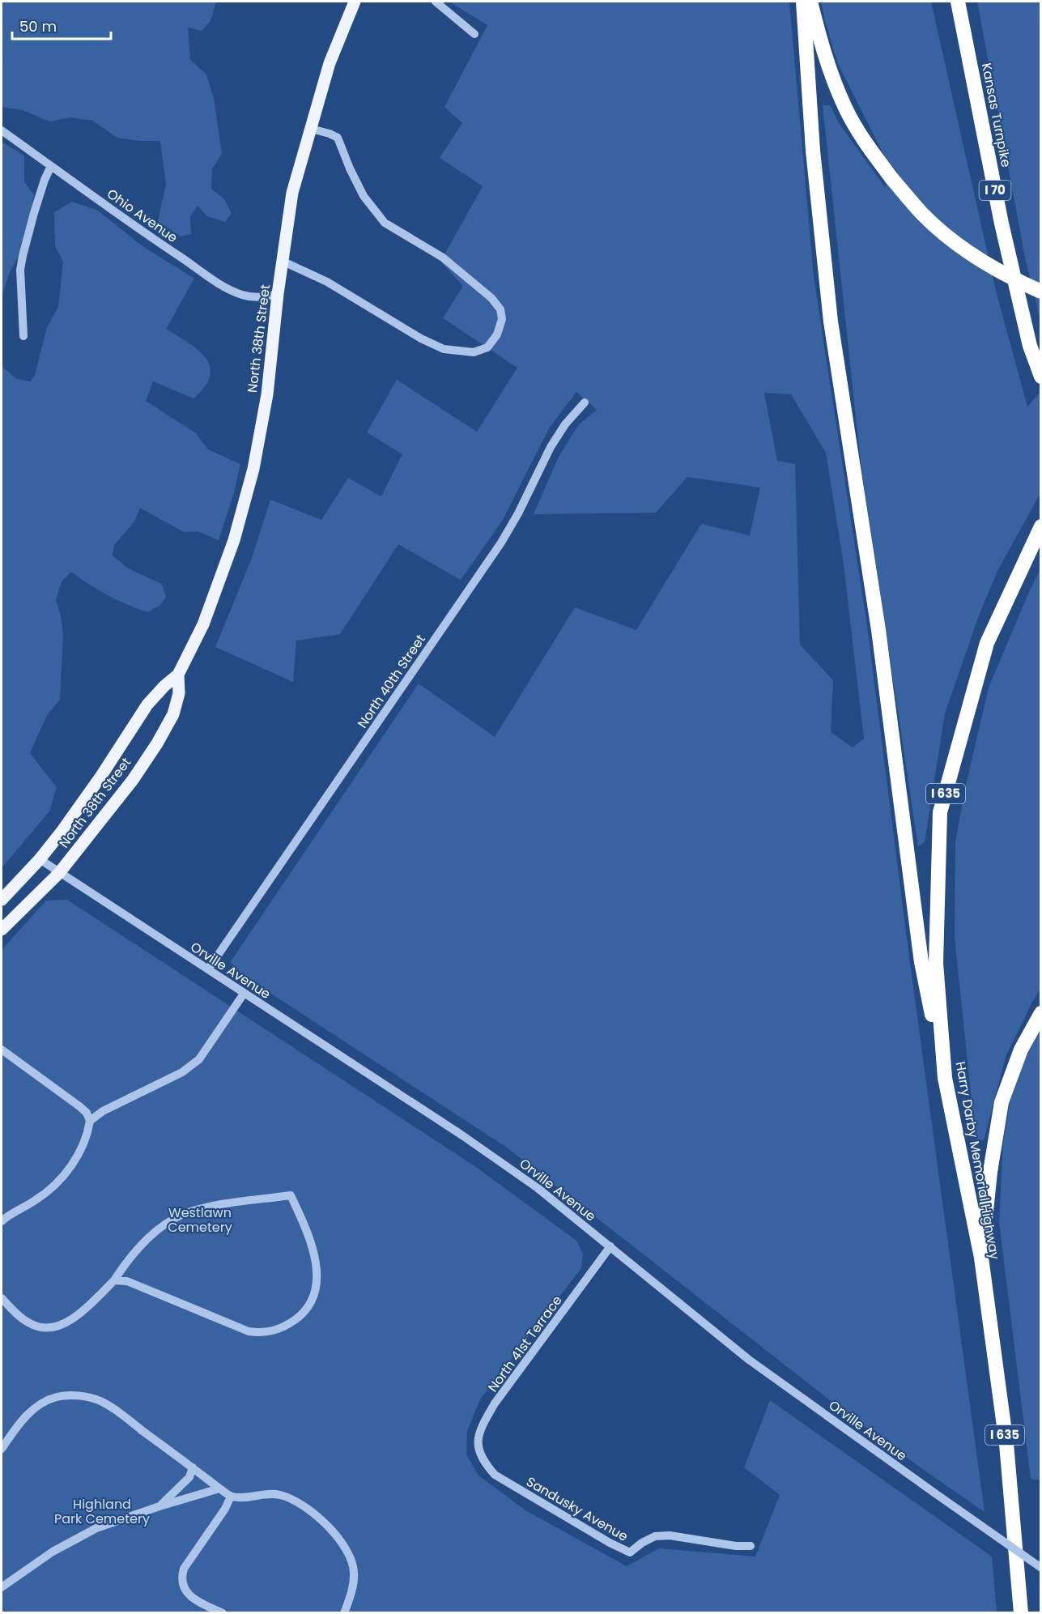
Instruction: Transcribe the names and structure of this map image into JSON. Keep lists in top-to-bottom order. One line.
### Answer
{"streets":{"highway":["Kansas Turnpike","I 70","I 635","Harry Darby Memorial Highway"],"main road":["North 38th Street"],"street":["Ohio Avenue","North 40th Street","Orville Avenue","North 41st Terrace","Sandusky Avenue"]},"crossings":[["Ohio Avenue","North 38th Street"],["North 38th Street","Orville Avenue"],["North 40th Street","Orville Avenue"],["Orville Avenue","North 41st Terrace"],["North 41st Terrace","Sandusky Avenue"]],"parks":["Westlawn Cemetery","Highland Park Cemetery"],"scale_bar":"50 m"}
